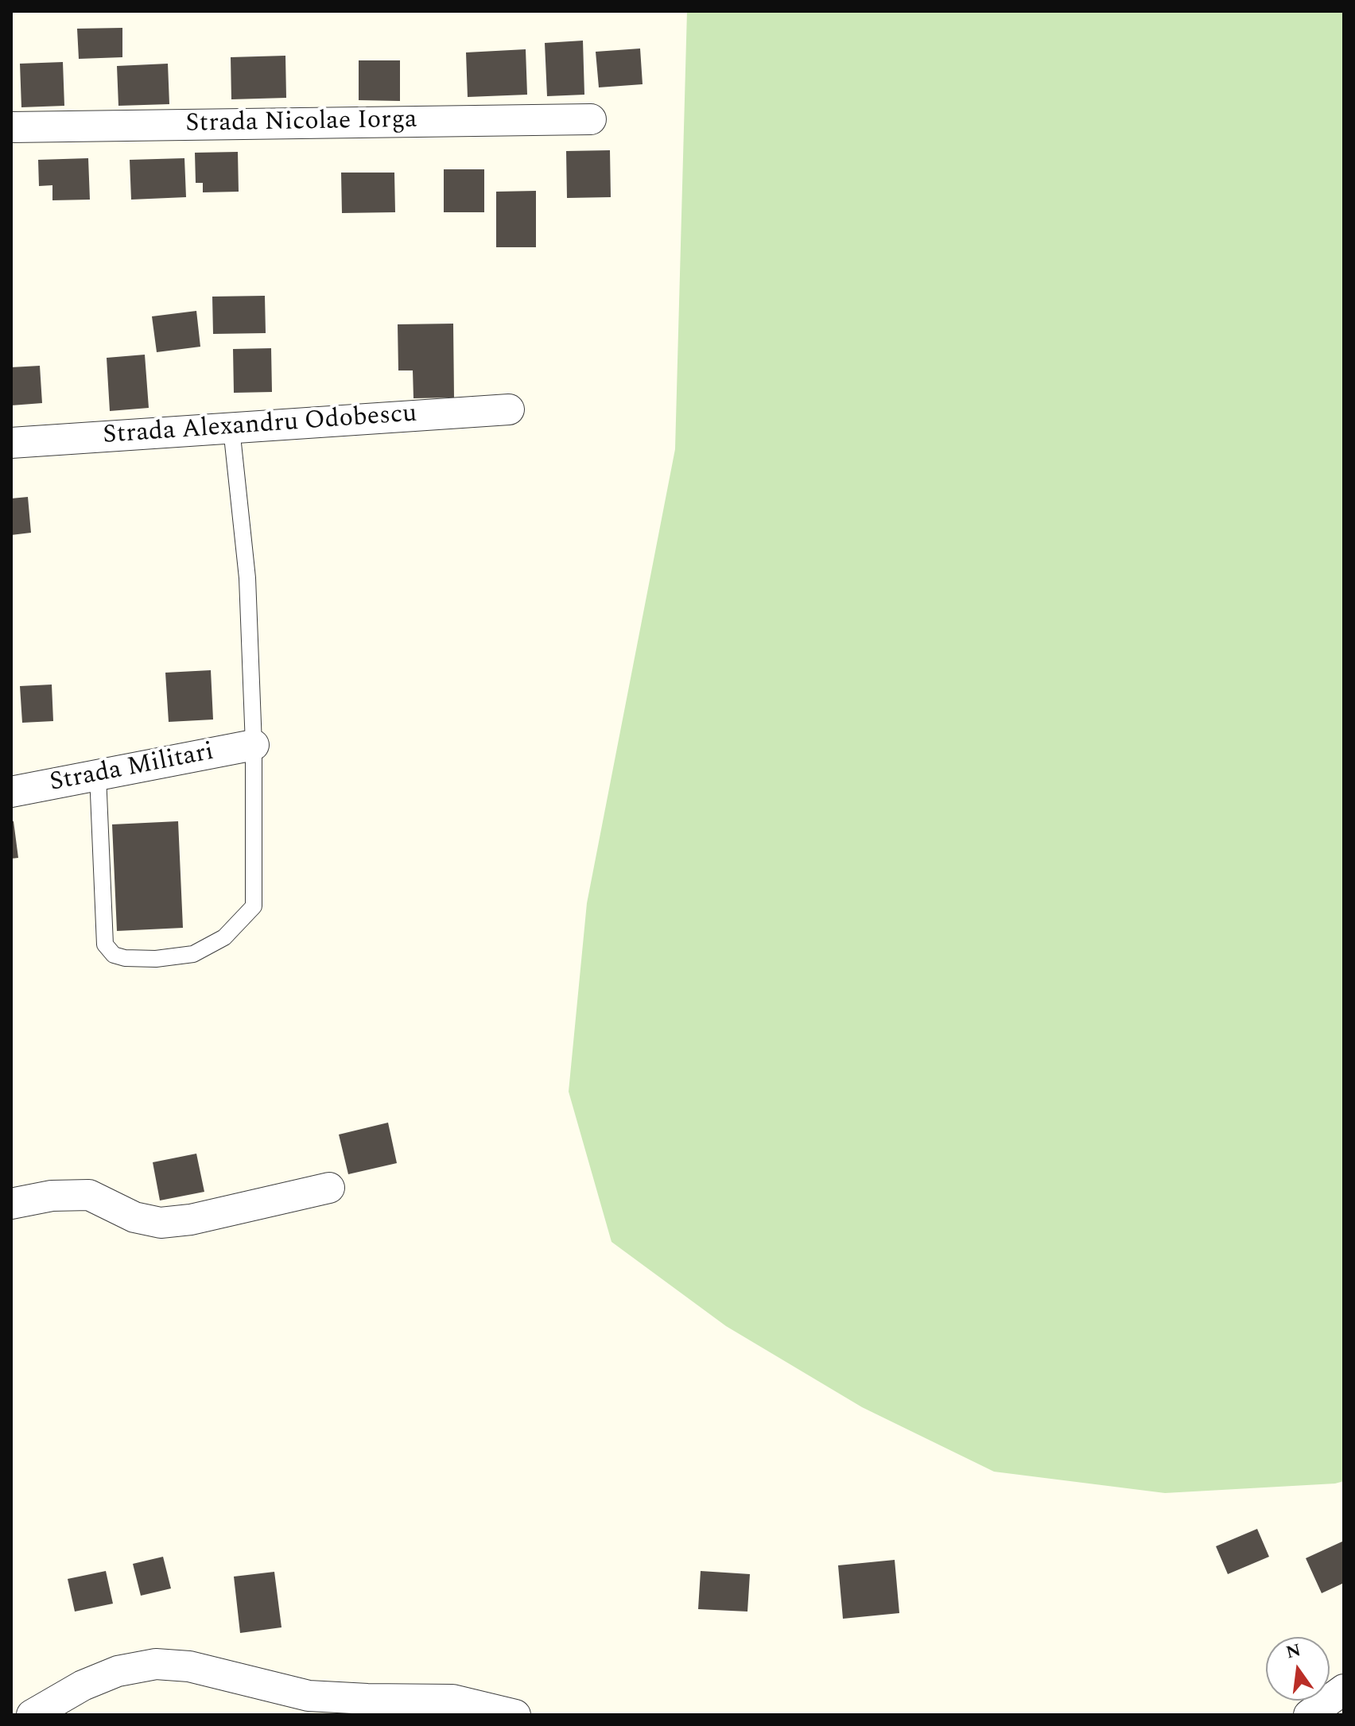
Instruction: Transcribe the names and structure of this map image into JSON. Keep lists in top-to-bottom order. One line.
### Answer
{"streets":{"street":["Strada Nicolae Iorga","Strada Alexandru Odobescu","Strada Militari"]},"north":"top"}
